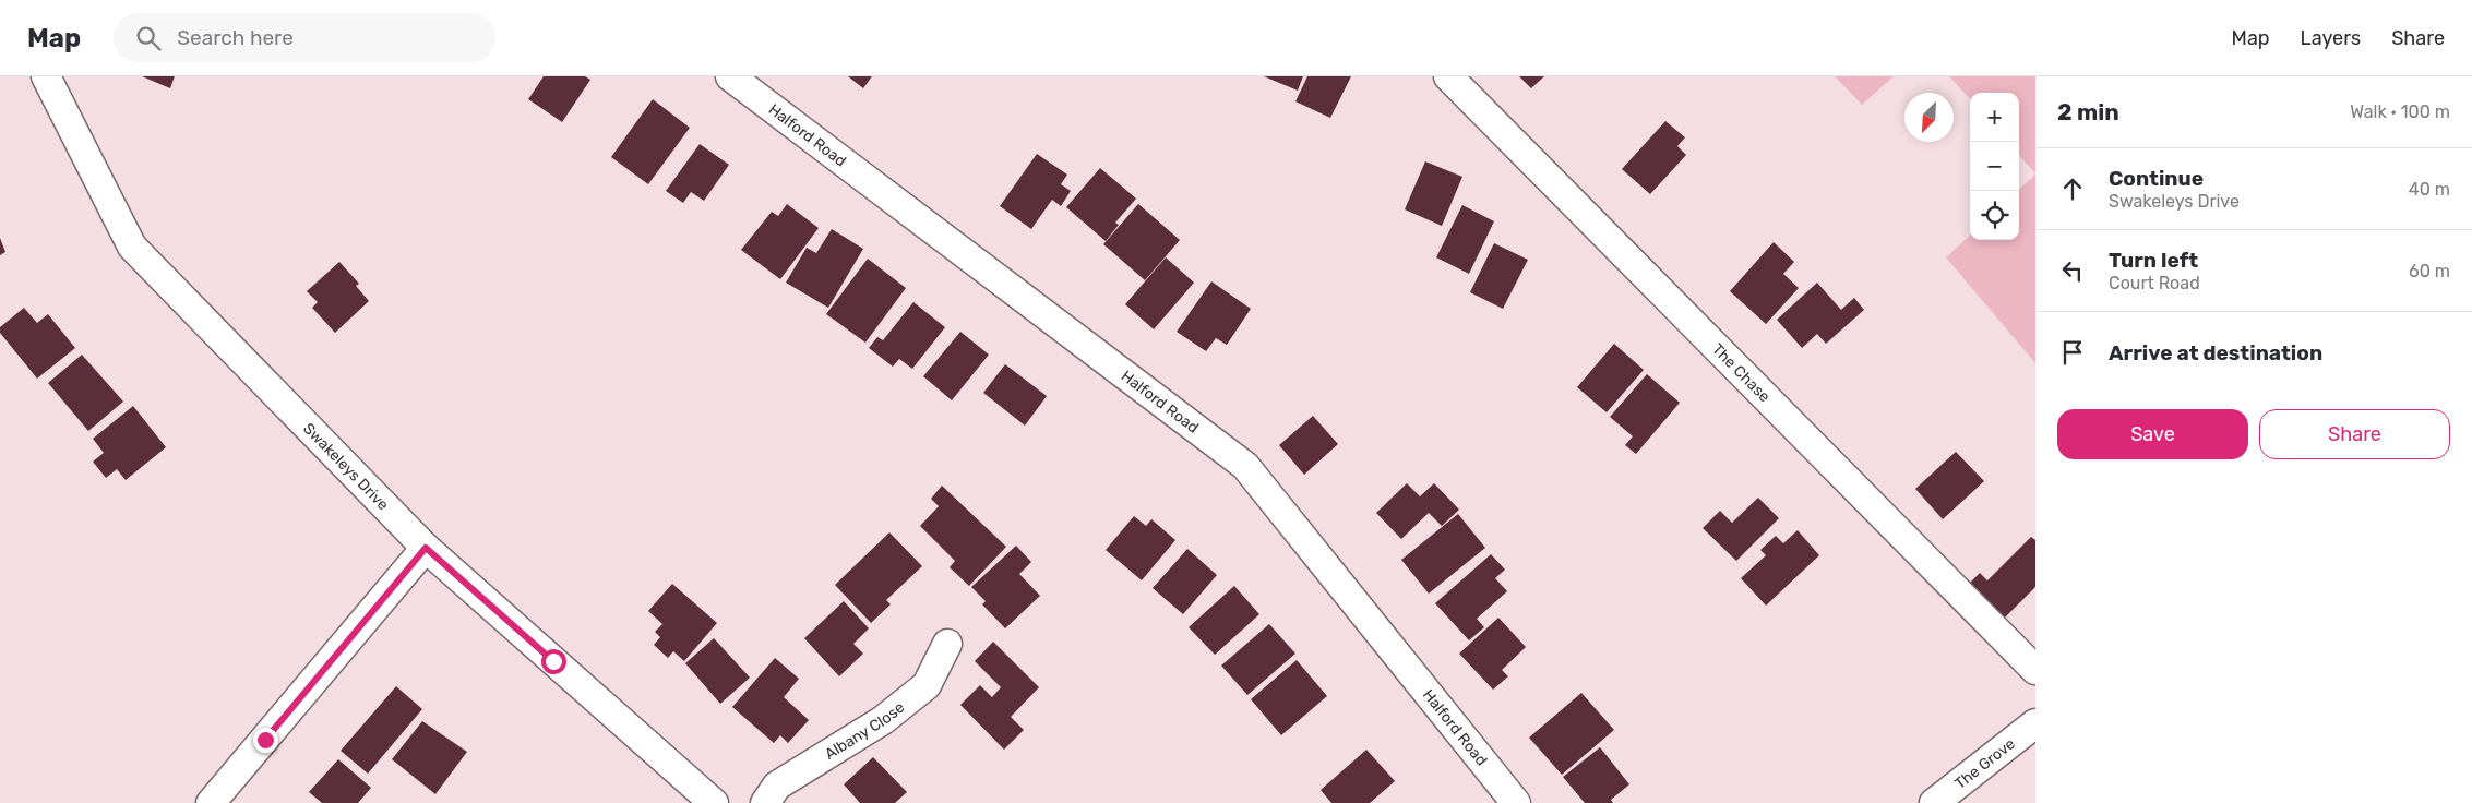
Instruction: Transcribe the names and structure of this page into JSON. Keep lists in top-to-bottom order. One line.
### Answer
{"streets":{"street":["Halford Road","The Chase","Swakeleys Drive","Albany Close","The Grove"]},"north":"bottom left","page":{"header":"Map","search":"Search here","nav":["Map","Layers","Share"],"heading":["2 min","Walk · 100 m"],"map_buttons":["+","−"],"list":[["Continue","Swakeleys Drive","40 m"],["Turn left","Court Road","60 m"],"Arrive at destination"],"buttons":["Save","Share"]}}
